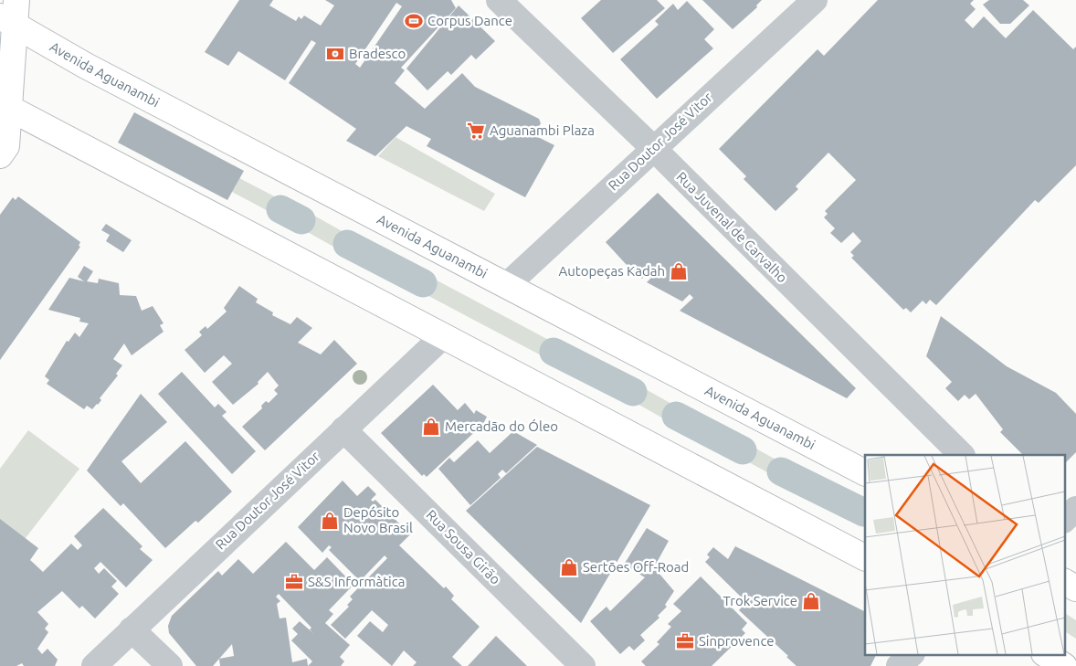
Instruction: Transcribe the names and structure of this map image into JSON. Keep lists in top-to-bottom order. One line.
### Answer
{"streets":{"main road":["Avenida Aguanambi"],"street":["Rua Doutor José Vitor","Rua Juvenal de Carvalho","Rua Sousa Girão"]},"crossings":[["Avenida Aguanambi","Rua Doutor José Vitor"],["Rua Doutor José Vitor","Rua Juvenal de Carvalho"],["Rua Doutor José Vitor","Rua Sousa Girão"]],"places":{"sports":["Corpus Dance"],"bank":["Bradesco"],"supermarket":["Aguanambi Plaza"],"shop":["Autopeças Kadah","Mercadão do Óleo","Depósito Novo Brasil","Sertões Off-Road","Trok Service"],"office":["S&S Informàtica","Sinprovence"]}}
